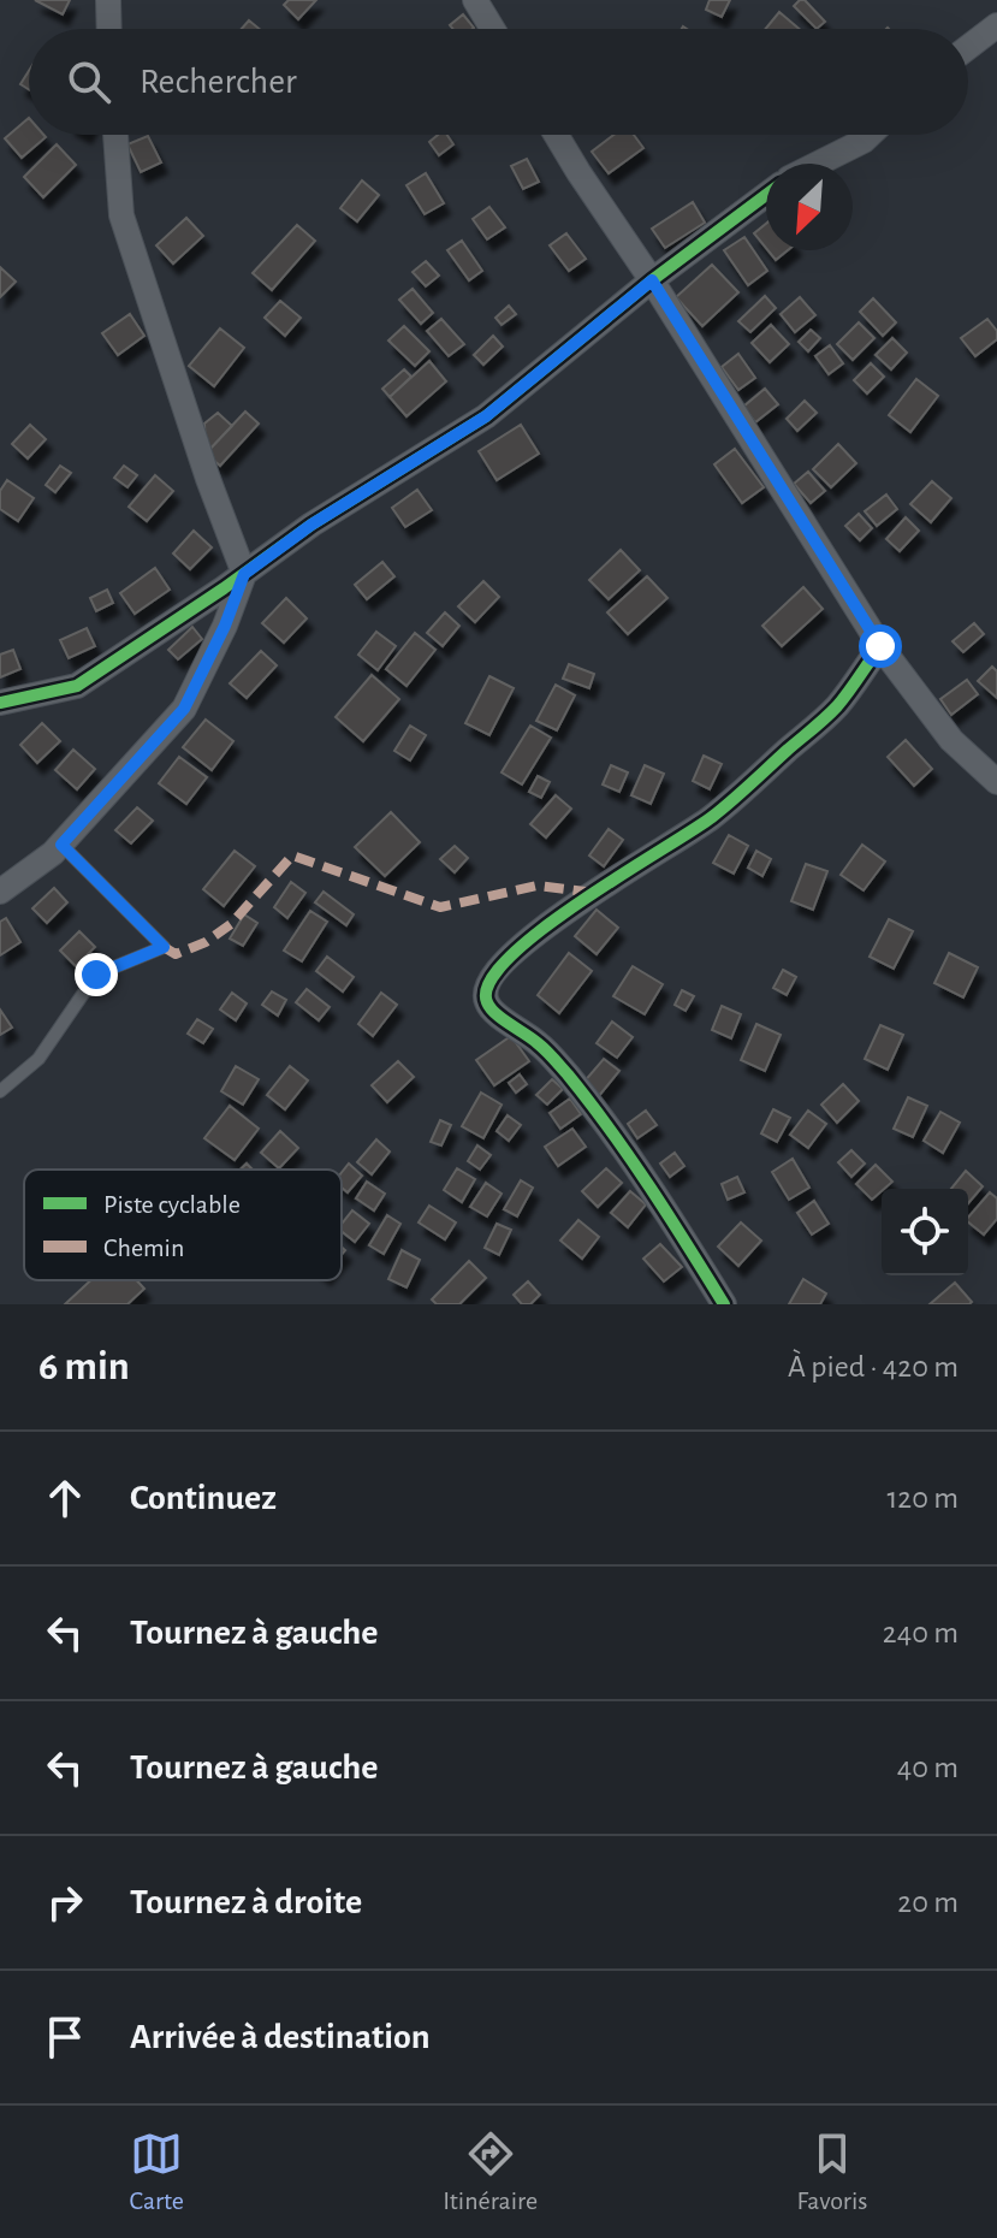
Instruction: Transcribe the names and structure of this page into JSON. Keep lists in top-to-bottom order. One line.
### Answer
{"legend":["Piste cyclable","Chemin"],"north":"bottom left","page":{"search":"Rechercher","heading":["6 min","À pied · 420 m"],"list":[["Continuez","120 m"],["Tournez à gauche","240 m"],["Tournez à gauche","40 m"],["Tournez à droite","20 m"],"Arrivée à destination"],"nav":["Carte","Itinéraire","Favoris"]}}
